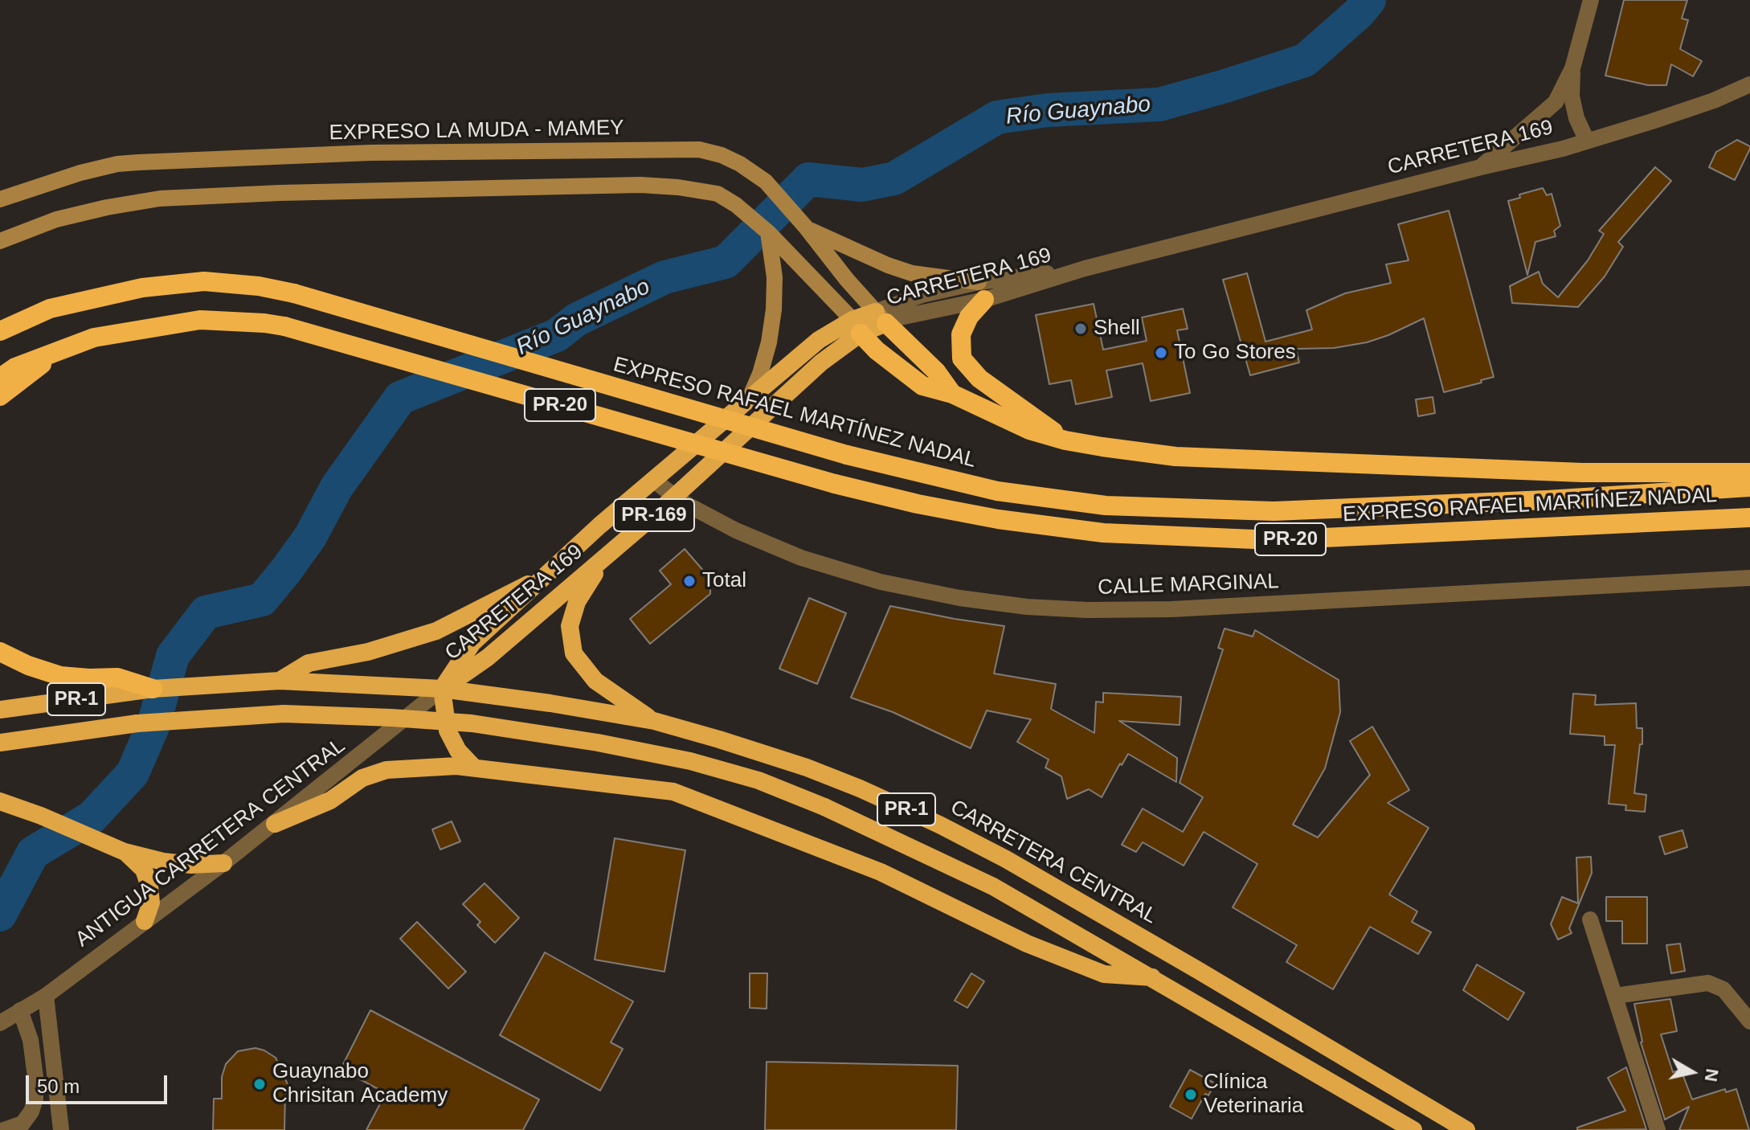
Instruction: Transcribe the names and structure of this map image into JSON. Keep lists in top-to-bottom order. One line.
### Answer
{"streets":{"highway":["CARRETERA 169","PR-20","EXPRESO RAFAEL MARTÍNEZ NADAL","PR-169","PR-1","CARRETERA CENTRAL"],"main road":["EXPRESO LA MUDA - MAMEY"],"street":["CALLE MARGINAL","ANTIGUA CARRETERA CENTRAL"]},"crossings":[["EXPRESO LA MUDA - MAMEY","CARRETERA 169"],["CARRETERA 169","CALLE MARGINAL"],["CARRETERA 169","ANTIGUA CARRETERA CENTRAL"],["CARRETERA 169","CARRETERA CENTRAL"],["PR-1","CARRETERA CENTRAL"],["ANTIGUA CARRETERA CENTRAL","CARRETERA CENTRAL"]],"water":["Río Guaynabo"],"places":["Shell","To Go Stores","Total","Guaynabo Chrisitan Academy","Clínica Veterinaria"],"scale_bar":"50 m","north":"right"}
